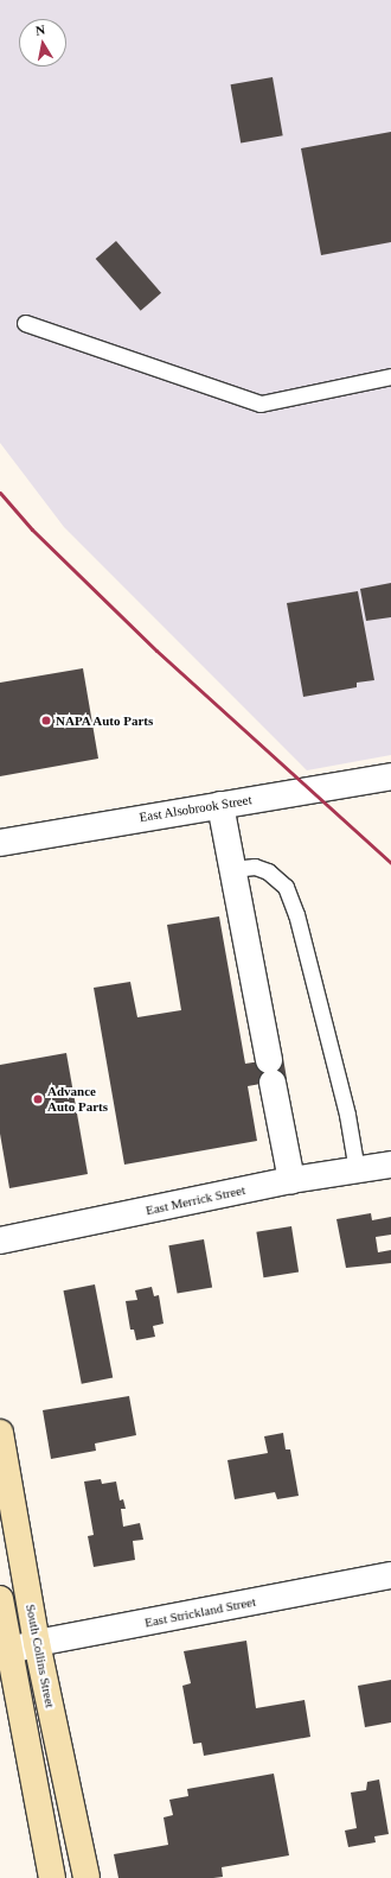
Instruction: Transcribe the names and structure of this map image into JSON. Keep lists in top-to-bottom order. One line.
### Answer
{"streets":{"main road":["South Collins Street"],"street":["East Alsobrook Street","East Merrick Street","East Strickland Street"]},"crossings":[["East Strickland Street","South Collins Street"]],"places":["NAPA Auto Parts","Advance Auto Parts"],"north":"top"}
